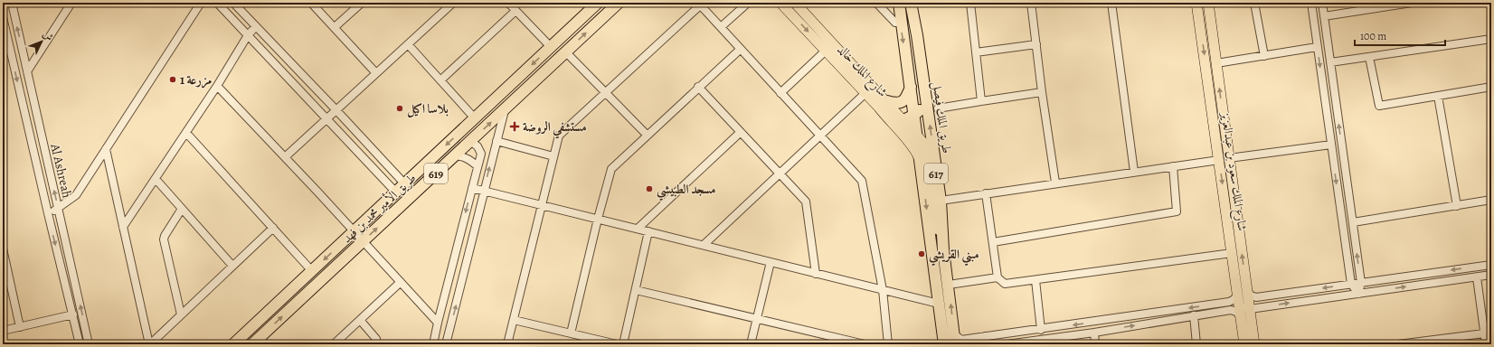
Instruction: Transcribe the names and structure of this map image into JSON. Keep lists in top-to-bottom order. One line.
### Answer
{"streets":{"highway":["طريق الملك فيصل","619","617","طريق الأمير محمد بن فهد"],"main road":["شارع الملك خالد","شارع الملك سعود بن عبدالعزيز"],"street":["Al Ashreah"]},"crossings":[["شارع الملك خالد","طريق الملك فيصل"],["شارع الملك خالد","617"]],"places":{"other":["مزرعة 1","بلاسا اكيل","مسجد الطبيشي","مبني القريشي"],"health":["مستشفي الروضة"]},"scale_bar":"100 m","north":"top right"}
